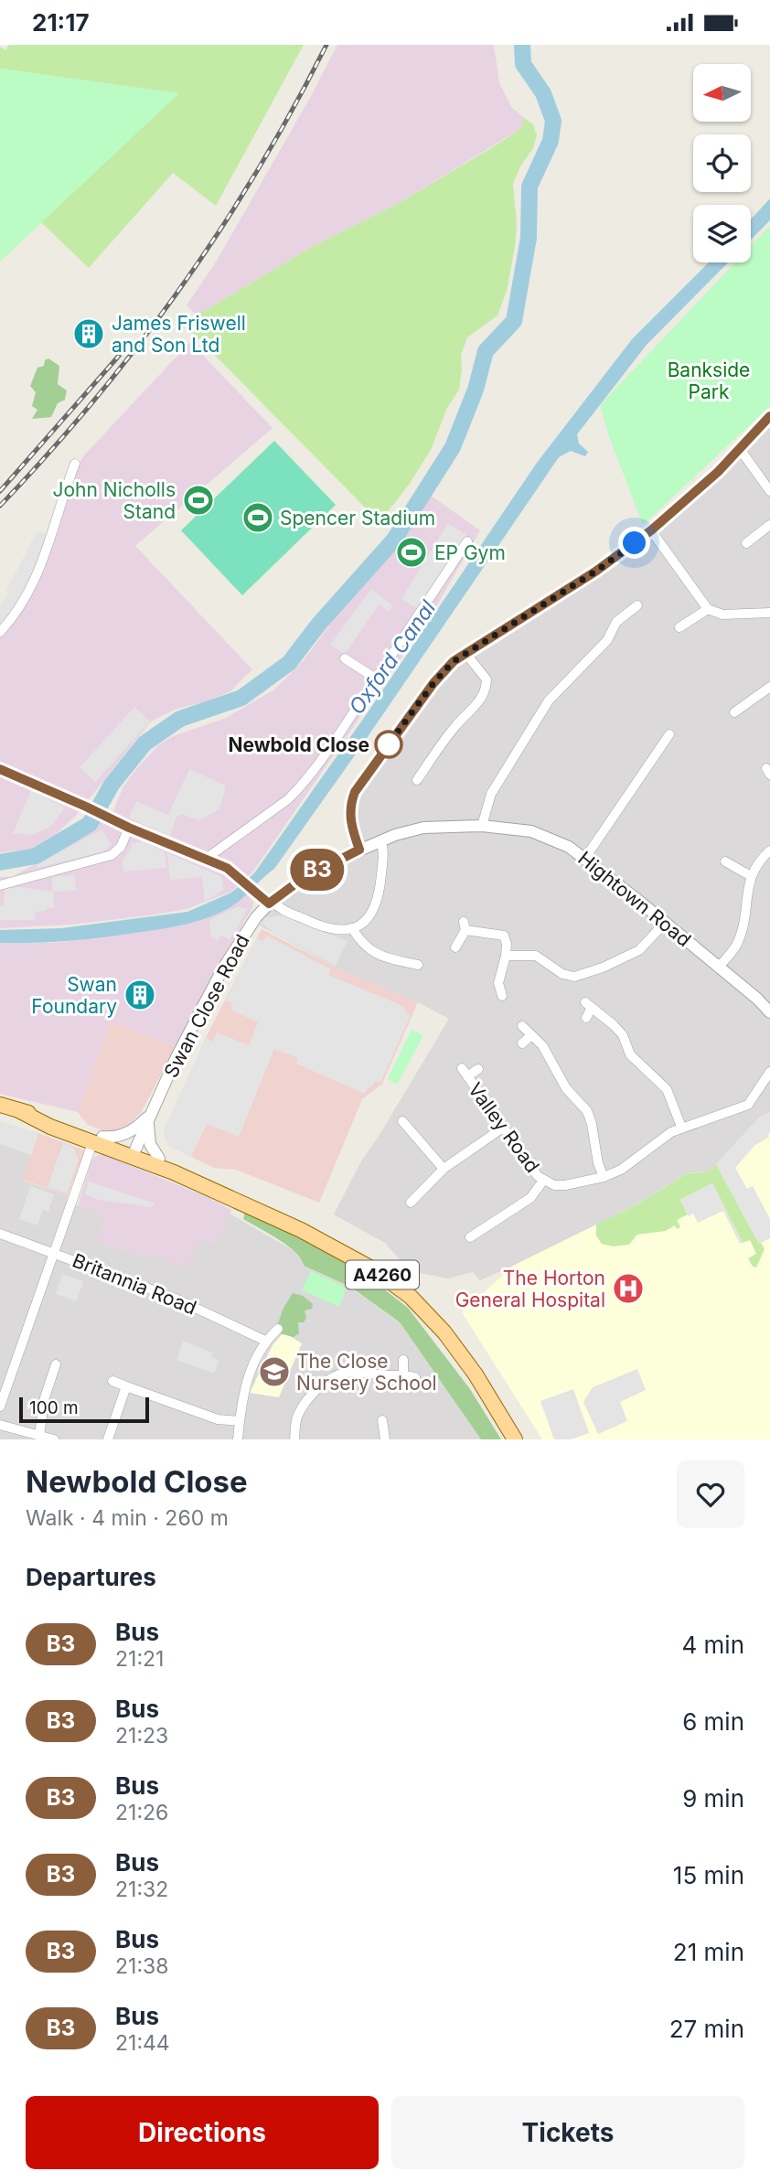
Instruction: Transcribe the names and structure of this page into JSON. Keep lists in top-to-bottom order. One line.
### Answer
{"streets":{"main road":["A4260"],"street":["Hightown Road","Swan Close Road","Valley Road","Britannia Road"]},"crossings":[["Hightown Road","Swan Close Road"],["Swan Close Road","A4260"]],"water":["Oxford Canal"],"parks":["Bankside Park"],"places":{"building":["James Friswell and Son Ltd","Swan Foundary"],"sports":["John Nicholls Stand","Spencer Stadium","EP Gym"],"other":["Newbold Close"],"hospital":["The Horton General Hospital"],"school or university":["The Close Nursery School"]},"lines":["bus line B3"],"scale_bar":"100 m","north":"left","page":{"status":"21:17","on_map":"B3","scale":"100 m","heading":[["Newbold Close","Walk · 4 min · 260 m"],"Departures"],"list":[{"mark":"B3","name":"Bus","note":"21:21","value":"4 min"},{"mark":"B3","name":"Bus","note":"21:23","value":"6 min"},{"mark":"B3","name":"Bus","note":"21:26","value":"9 min"},{"mark":"B3","name":"Bus","note":"21:32","value":"15 min"},{"mark":"B3","name":"Bus","note":"21:38","value":"21 min"},{"mark":"B3","name":"Bus","note":"21:44","value":"27 min"}],"buttons":["Directions","Tickets"]}}
